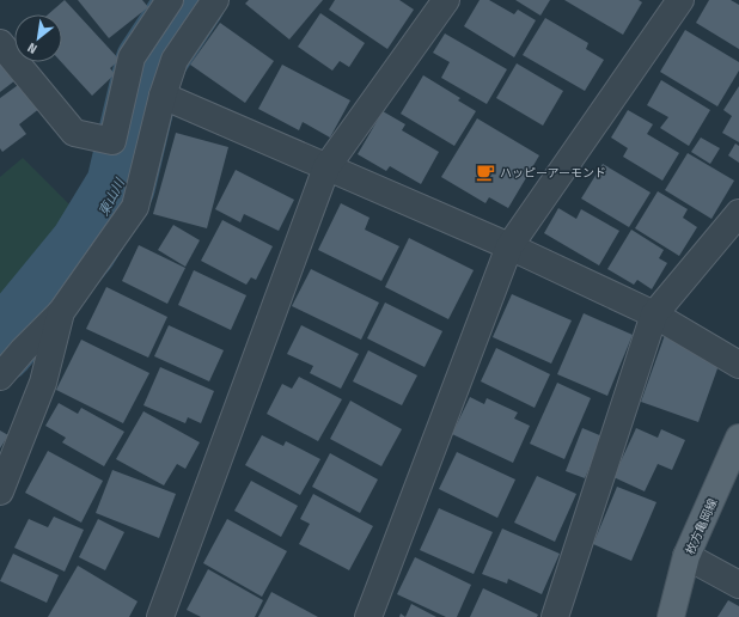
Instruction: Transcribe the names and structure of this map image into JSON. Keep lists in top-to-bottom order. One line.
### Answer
{"streets":{"main road":["枚方亀岡線"]},"water":["東山川"],"places":{"cafe":["ハッピーアーモンド"]},"north":"bottom left"}
